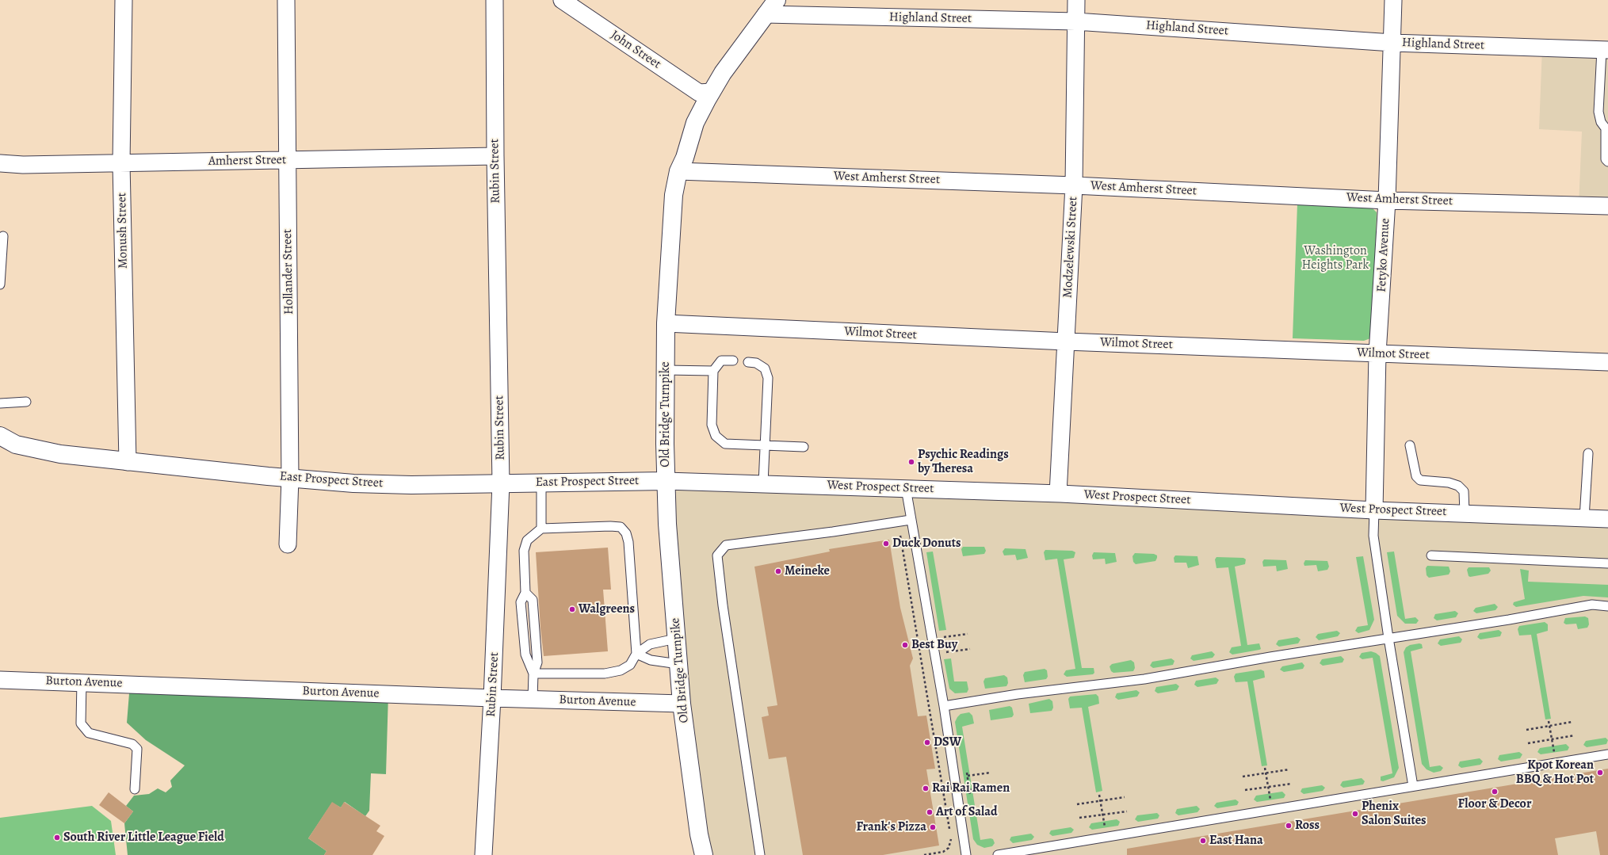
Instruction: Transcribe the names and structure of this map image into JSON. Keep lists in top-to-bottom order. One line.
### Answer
{"streets":{"street":["Highland Street","John Street","Amherst Street","Rubin Street","West Amherst Street","Monush Street","Modzelewski Street","Fetyko Avenue","Hollander Street","Wilmot Street","Old Bridge Turnpike","East Prospect Street","West Prospect Street","Burton Avenue"]},"crossings":[["Highland Street","Modzelewski Street"],["Highland Street","Fetyko Avenue"],["Highland Street","Old Bridge Turnpike"],["John Street","Old Bridge Turnpike"],["Amherst Street","Rubin Street"],["Amherst Street","Monush Street"],["Amherst Street","Hollander Street"],["Rubin Street","East Prospect Street"],["Rubin Street","Burton Avenue"],["West Amherst Street","Modzelewski Street"],["West Amherst Street","Fetyko Avenue"],["West Amherst Street","Old Bridge Turnpike"],["Monush Street","East Prospect Street"],["Modzelewski Street","Wilmot Street"],["Modzelewski Street","West Prospect Street"],["Fetyko Avenue","Wilmot Street"],["Fetyko Avenue","West Prospect Street"],["Hollander Street","East Prospect Street"],["Wilmot Street","Old Bridge Turnpike"],["Old Bridge Turnpike","East Prospect Street"],["Old Bridge Turnpike","West Prospect Street"],["Old Bridge Turnpike","Burton Avenue"],["East Prospect Street","West Prospect Street"]],"parks":["Washington Heights Park"],"places":["Psychic Readings by Theresa","Duck Donuts","Meineke","Walgreens","Best Buy","DSW","Kpot Korean BBQ & Hot Pot","Rai Rai Ramen","Floor & Decor","Art of Salad","Phenix Salon Suites","Ross","Frank's Pizza","South River Little League Field","East Hana"]}
